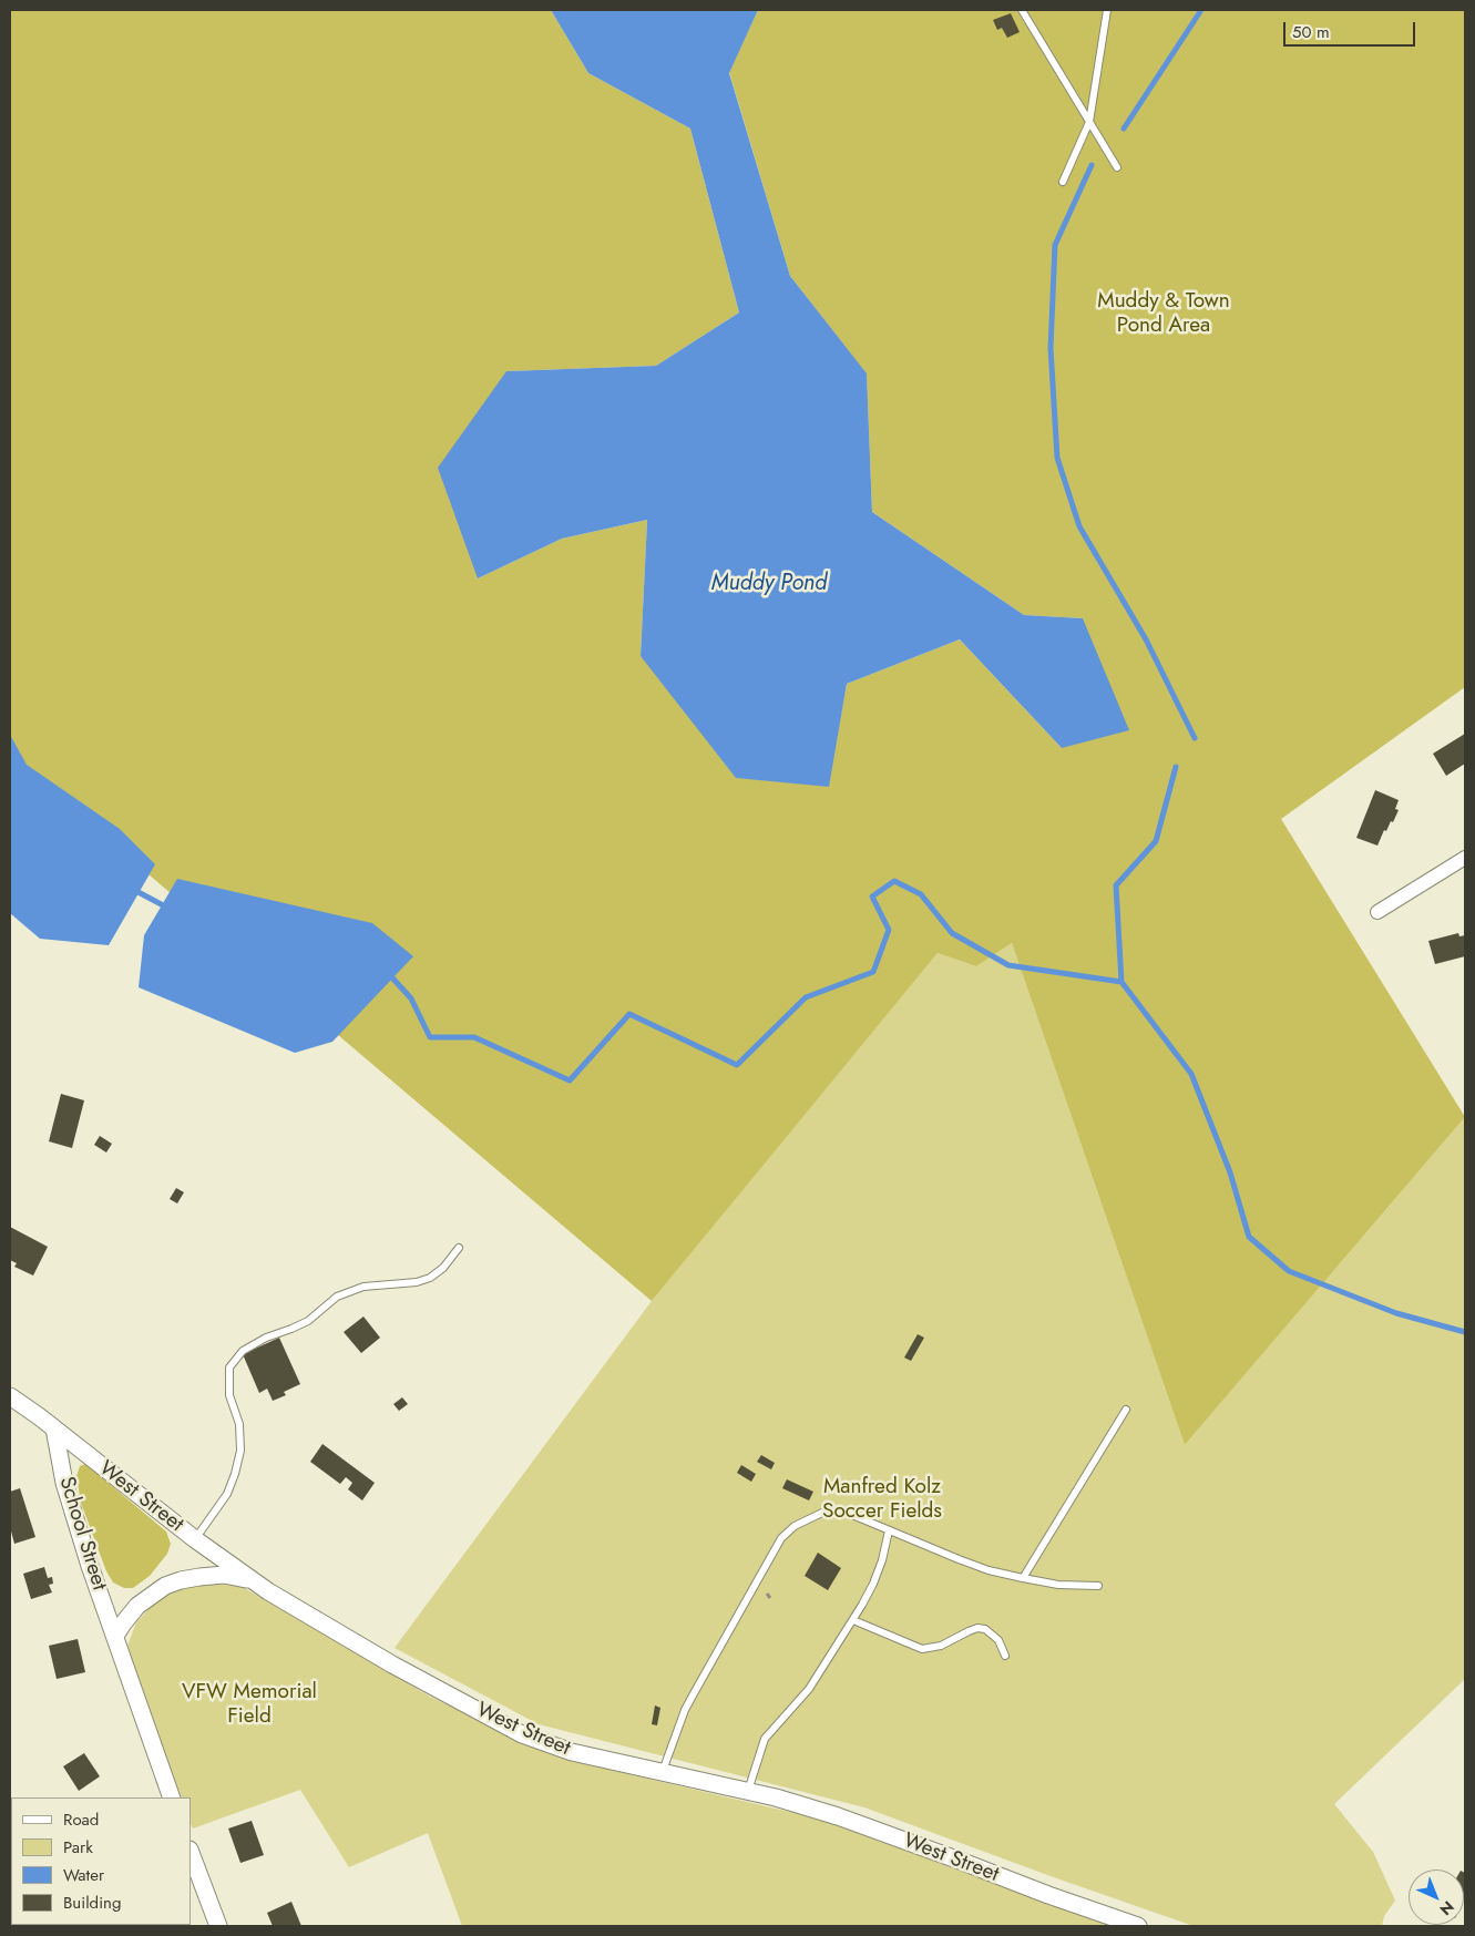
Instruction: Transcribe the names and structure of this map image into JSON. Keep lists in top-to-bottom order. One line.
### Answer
{"streets":{"street":["West Street","School Street"]},"crossings":[["West Street","School Street"]],"water":["Muddy Pond"],"parks":["Muddy & Town Pond Area","Manfred Kolz Soccer Fields","VFW Memorial Field"],"legend":["Road","Park","Water","Building"],"scale_bar":"50 m","north":"bottom right"}
